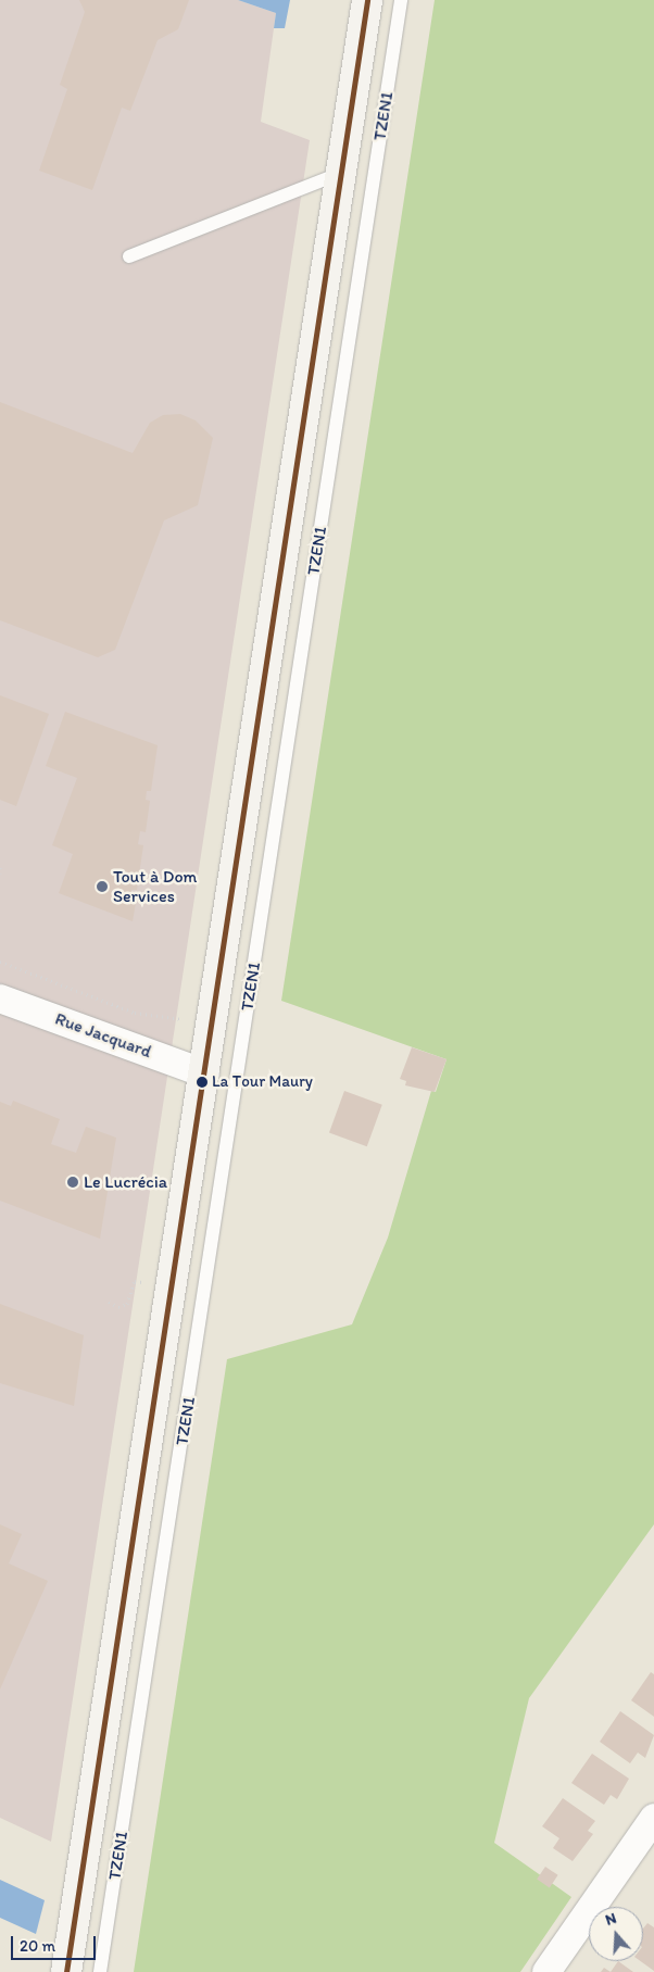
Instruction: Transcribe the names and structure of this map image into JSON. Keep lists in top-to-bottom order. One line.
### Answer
{"streets":{"street":["Rue Jacquard"],"lane":["TZEN1"]},"places":["Tout à Dom Services","La Tour Maury","Le Lucrécia"],"scale_bar":"20 m","north":"top"}
